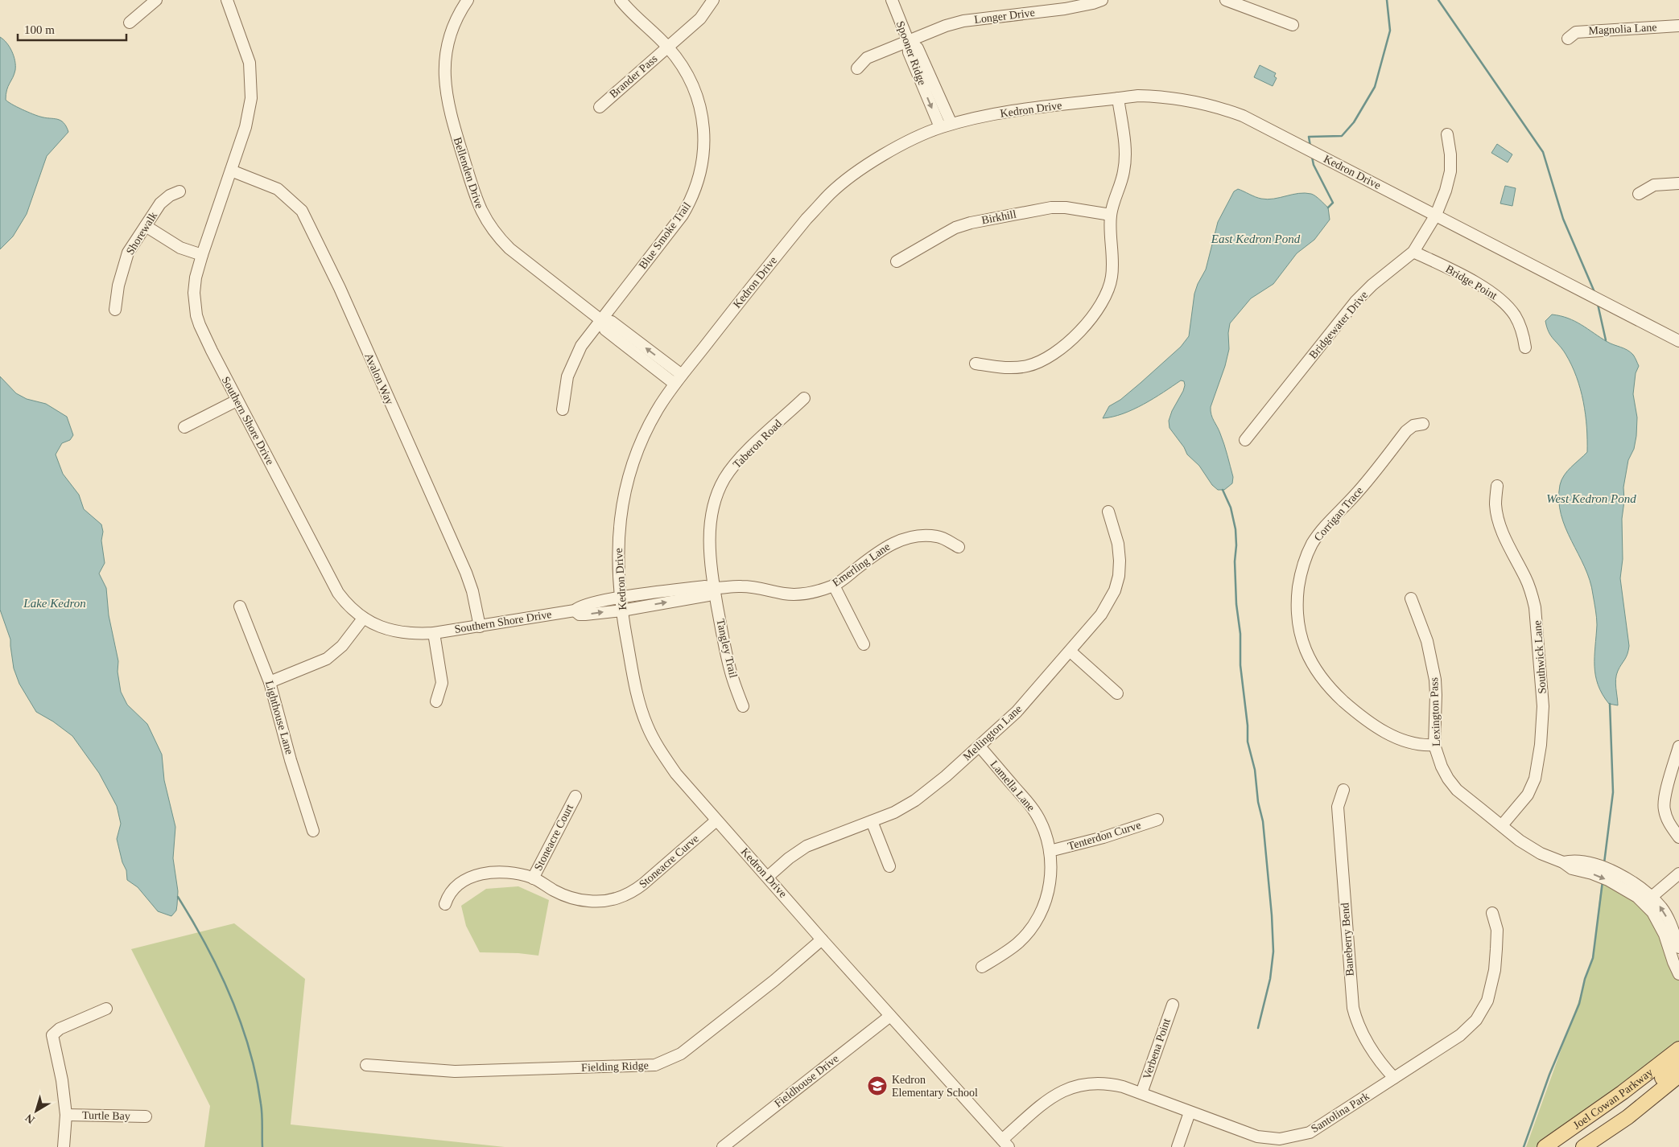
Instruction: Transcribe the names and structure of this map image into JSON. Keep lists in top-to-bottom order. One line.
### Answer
{"streets":{"main road":["Joel Cowan Parkway"],"street":["Longer Drive","Magnolia Lane","Spooner Ridge","Brander Pass","Kedron Drive","Bellenden Drive","Birkhill","Shorewalk","Blue Smoke Trail","Bridge Point","Bridgewater Drive","Avalon Way","Southern Shore Drive","Taberon Road","Corrigan Trace","Emerling Lane","Tangley Trail","Southwick Lane","Lexington Pass","Lighthouse Lane","Mellington Lane","Lamella Lane","Tenterdon Curve","Stoneacre Court","Stoneacre Curve","Baneberry Bend","Verbena Point","Fielding Ridge","Fieldhouse Drive","Santolina Park","Turtle Bay"]},"crossings":[["Longer Drive","Spooner Ridge"],["Spooner Ridge","Kedron Drive"],["Brander Pass","Blue Smoke Trail"],["Kedron Drive","Bellenden Drive"],["Kedron Drive","Bridgewater Drive"],["Kedron Drive","Southern Shore Drive"],["Kedron Drive","Emerling Lane"],["Kedron Drive","Mellington Lane"],["Kedron Drive","Stoneacre Curve"],["Kedron Drive","Fielding Ridge"],["Kedron Drive","Fieldhouse Drive"],["Kedron Drive","Santolina Park"],["Bellenden Drive","Blue Smoke Trail"],["Bridge Point","Bridgewater Drive"],["Avalon Way","Southern Shore Drive"],["Southern Shore Drive","Emerling Lane"],["Taberon Road","Emerling Lane"],["Taberon Road","Tangley Trail"],["Corrigan Trace","Lexington Pass"],["Emerling Lane","Tangley Trail"],["Southwick Lane","Lexington Pass"],["Mellington Lane","Lamella Lane"],["Lamella Lane","Tenterdon Curve"],["Stoneacre Court","Stoneacre Curve"],["Baneberry Bend","Santolina Park"],["Verbena Point","Santolina Park"]],"water":["East Kedron Pond","West Kedron Pond","Lake Kedron"],"places":{"school or university":["Kedron Elementary School"]},"scale_bar":"100 m","north":"bottom left"}
